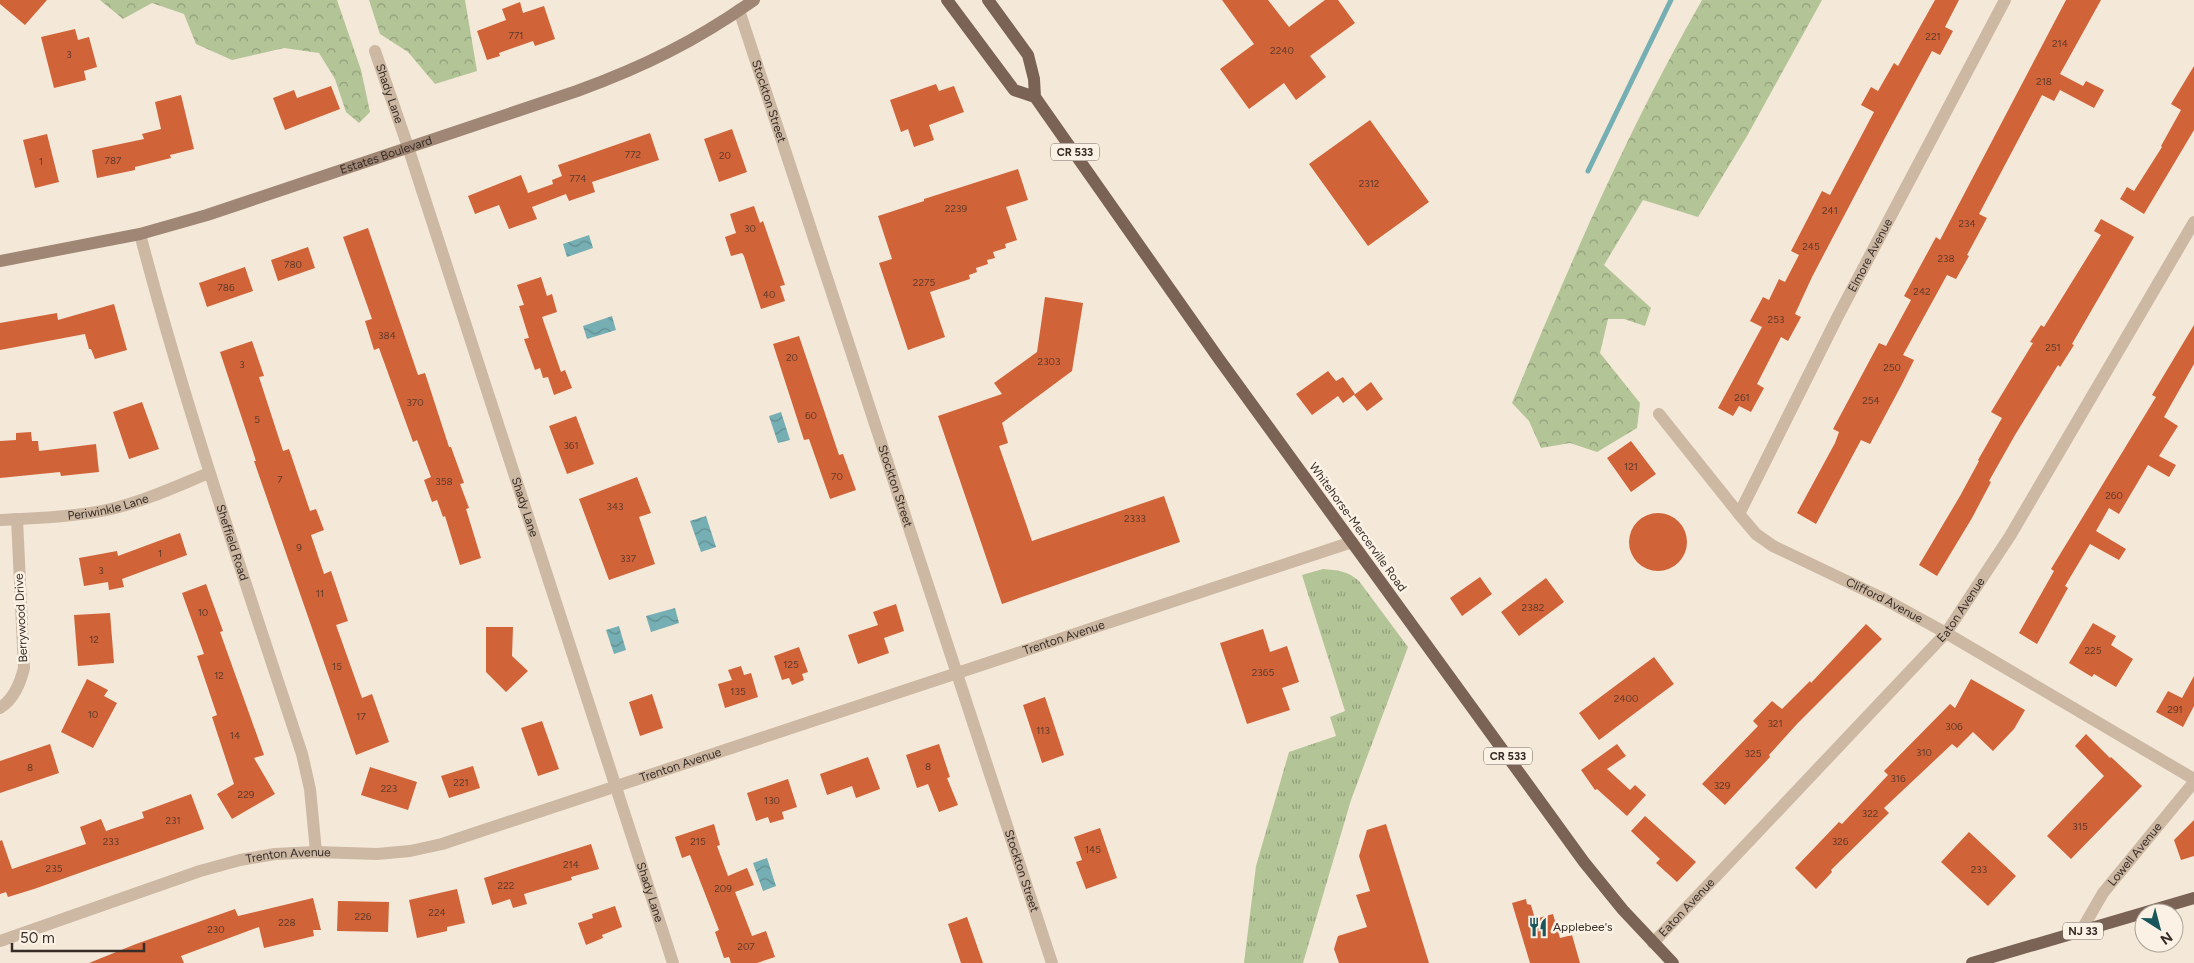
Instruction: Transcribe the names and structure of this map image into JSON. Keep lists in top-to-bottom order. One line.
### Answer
{"streets":{"main road":["CR 533","Whitehorse-Mercerville Road","NJ 33"],"street":["Shady Lane","Stockton Street","Estates Boulevard","Elmore Avenue","Periwinkle Lane","Sheffield Road","Clifford Avenue","Eaton Avenue","Berrywood Drive","Trenton Avenue","Lowell Avenue"]},"crossings":[["Shady Lane","Estates Boulevard"],["Shady Lane","Trenton Avenue"],["Stockton Street","Estates Boulevard"],["Stockton Street","Trenton Avenue"],["Estates Boulevard","Sheffield Road"],["Elmore Avenue","Clifford Avenue"],["Periwinkle Lane","Sheffield Road"],["Periwinkle Lane","Berrywood Drive"],["Whitehorse-Mercerville Road","Eaton Avenue"],["Whitehorse-Mercerville Road","Trenton Avenue"],["Sheffield Road","Trenton Avenue"],["Clifford Avenue","Eaton Avenue"],["Clifford Avenue","Lowell Avenue"],["Lowell Avenue","NJ 33"]],"places":{"restaurant":["Applebee's"]},"house_numbers":["771","221","214","2240","3","218","772","20","787","1","774","2312","2239","241","234","30","245","238","780","2275","786","242","40","253","384","251","20","2303","3","250","261","254","370","60","5","361","121","70","7","358","260","343","2333","9","1","337","3","11","2382","10","12","225","125","15","2365","12","135","2400","291","10","17","321","306","113","14","310","325","8","8","316","221","329","223","229","130","322","231","315","233","215","326","145","214","235","233","222","209","224","226","228","230","207"],"scale_bar":"50 m","north":"bottom right"}
